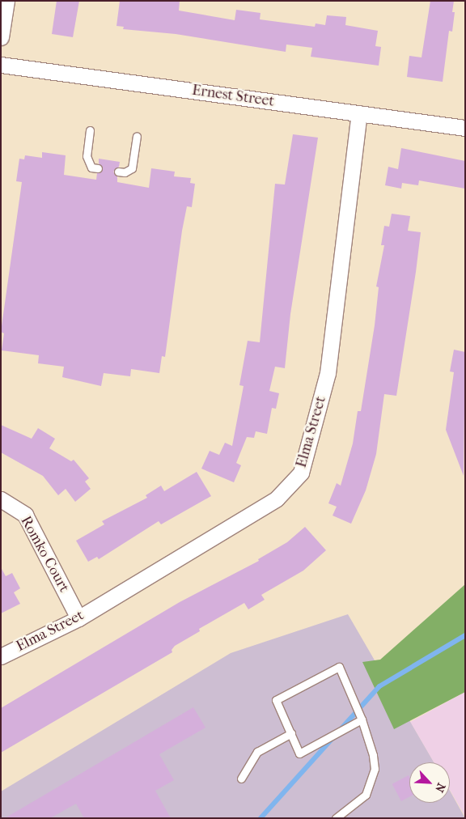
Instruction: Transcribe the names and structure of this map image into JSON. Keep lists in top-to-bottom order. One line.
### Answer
{"streets":{"street":["Ernest Street","Elma Street","Romko Court"]},"crossings":[["Ernest Street","Elma Street"],["Elma Street","Romko Court"]],"north":"bottom right"}
